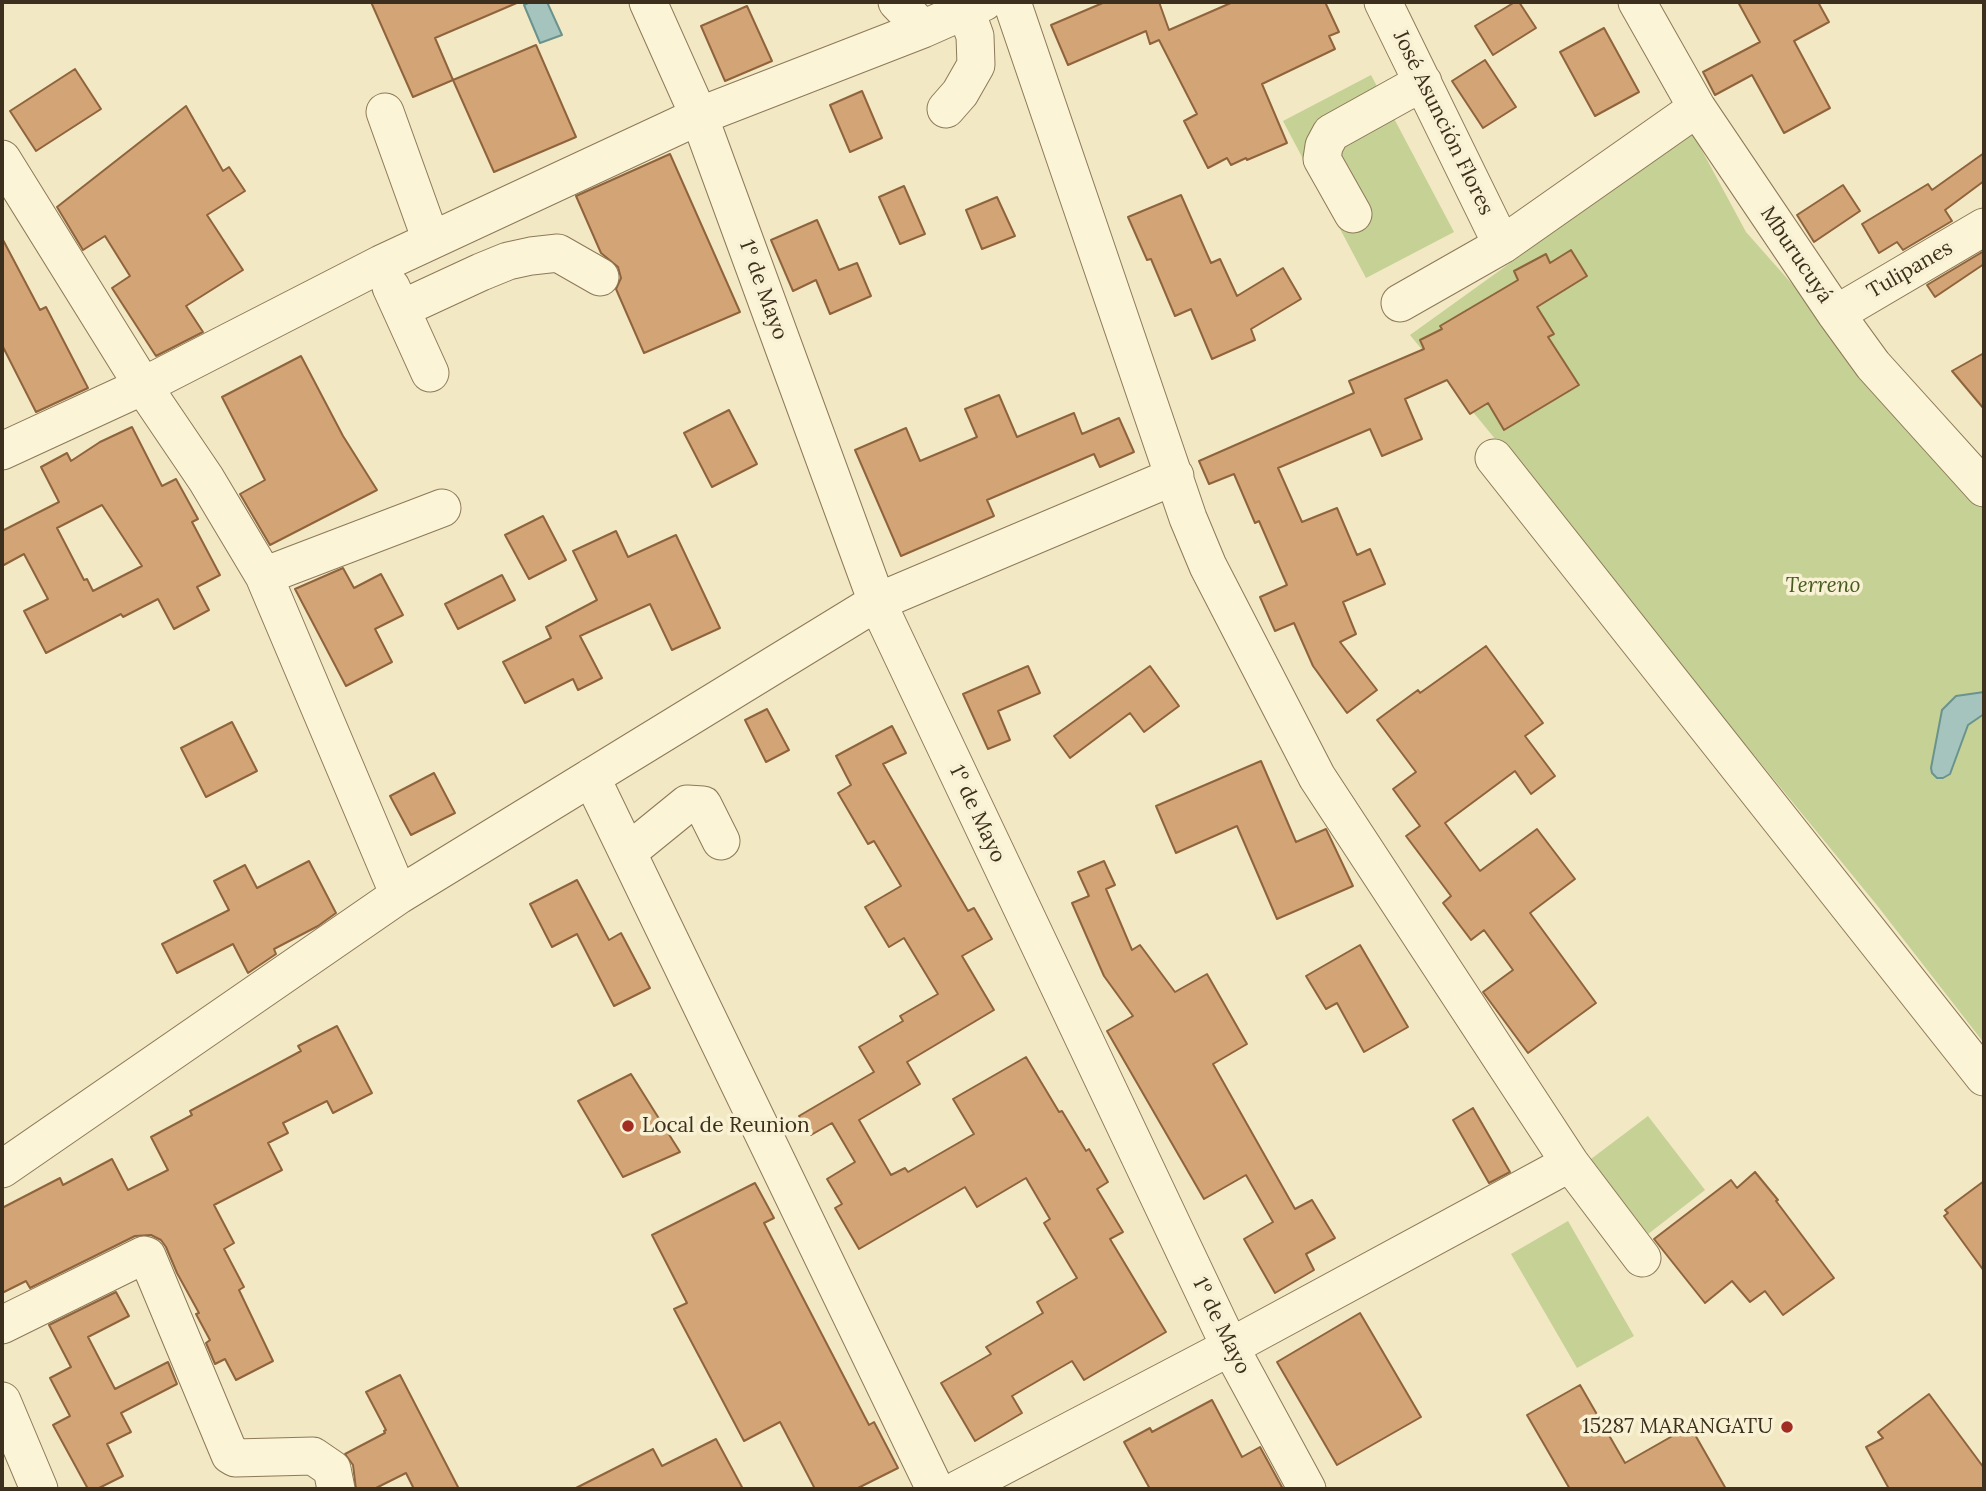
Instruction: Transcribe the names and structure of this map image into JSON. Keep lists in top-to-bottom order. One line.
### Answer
{"streets":{"street":["José Asunción Flores","Mburucuyá","Tulipanes","1º de Mayo"]},"crossings":[["Mburucuyá","Tulipanes"]],"parks":["Terreno"],"places":["Local de Reunion","15287 MARANGATU"]}
